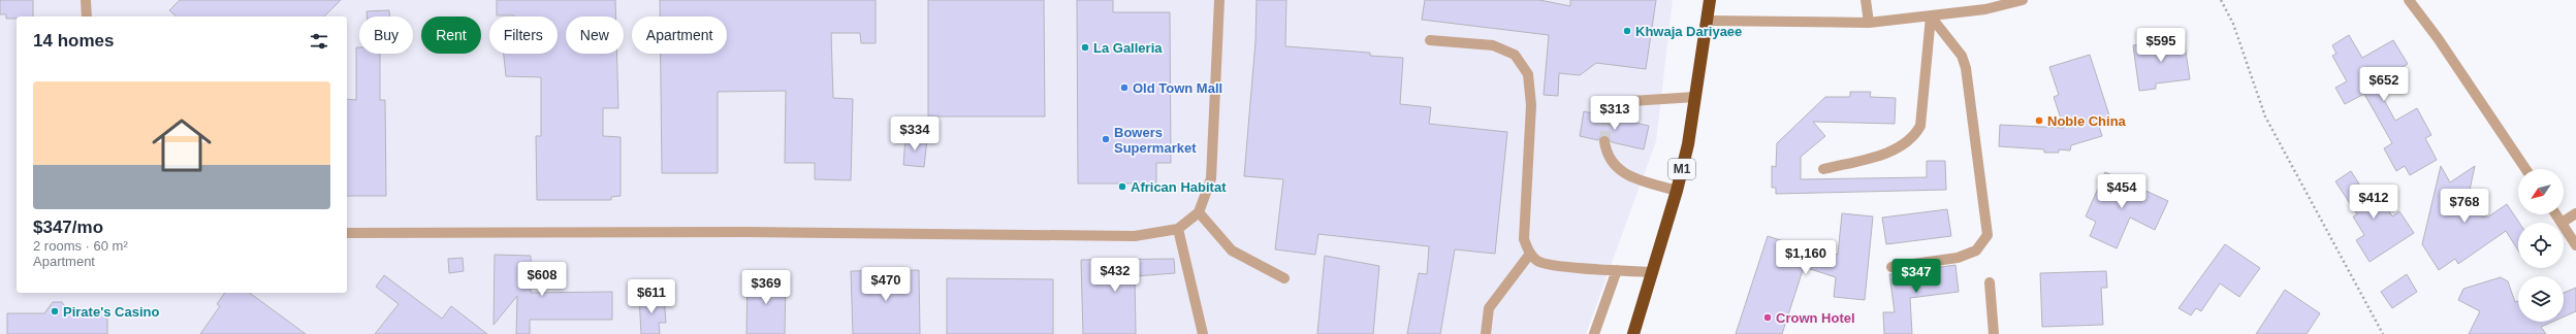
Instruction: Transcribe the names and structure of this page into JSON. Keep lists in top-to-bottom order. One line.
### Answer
{"streets":{"highway":["M1"]},"places":["Khwaja Dariyaee","La Galleria","Old Town Mall","Noble China","Bowers Supermarket","African Habitat","Pirate's Casino","Crown Hotel"],"north":"bottom left","page":{"chip":["Buy","Rent","Filters","New","Apartment"],"heading":"14 homes","price":["$595","$652","$313","$334","$454","$412","$768","$1,160","$432","$347","$608","$470","$369","$611"],"list":[{"name":"$347/mo","note":"2 rooms · 60 m² · Apartment"}]}}
